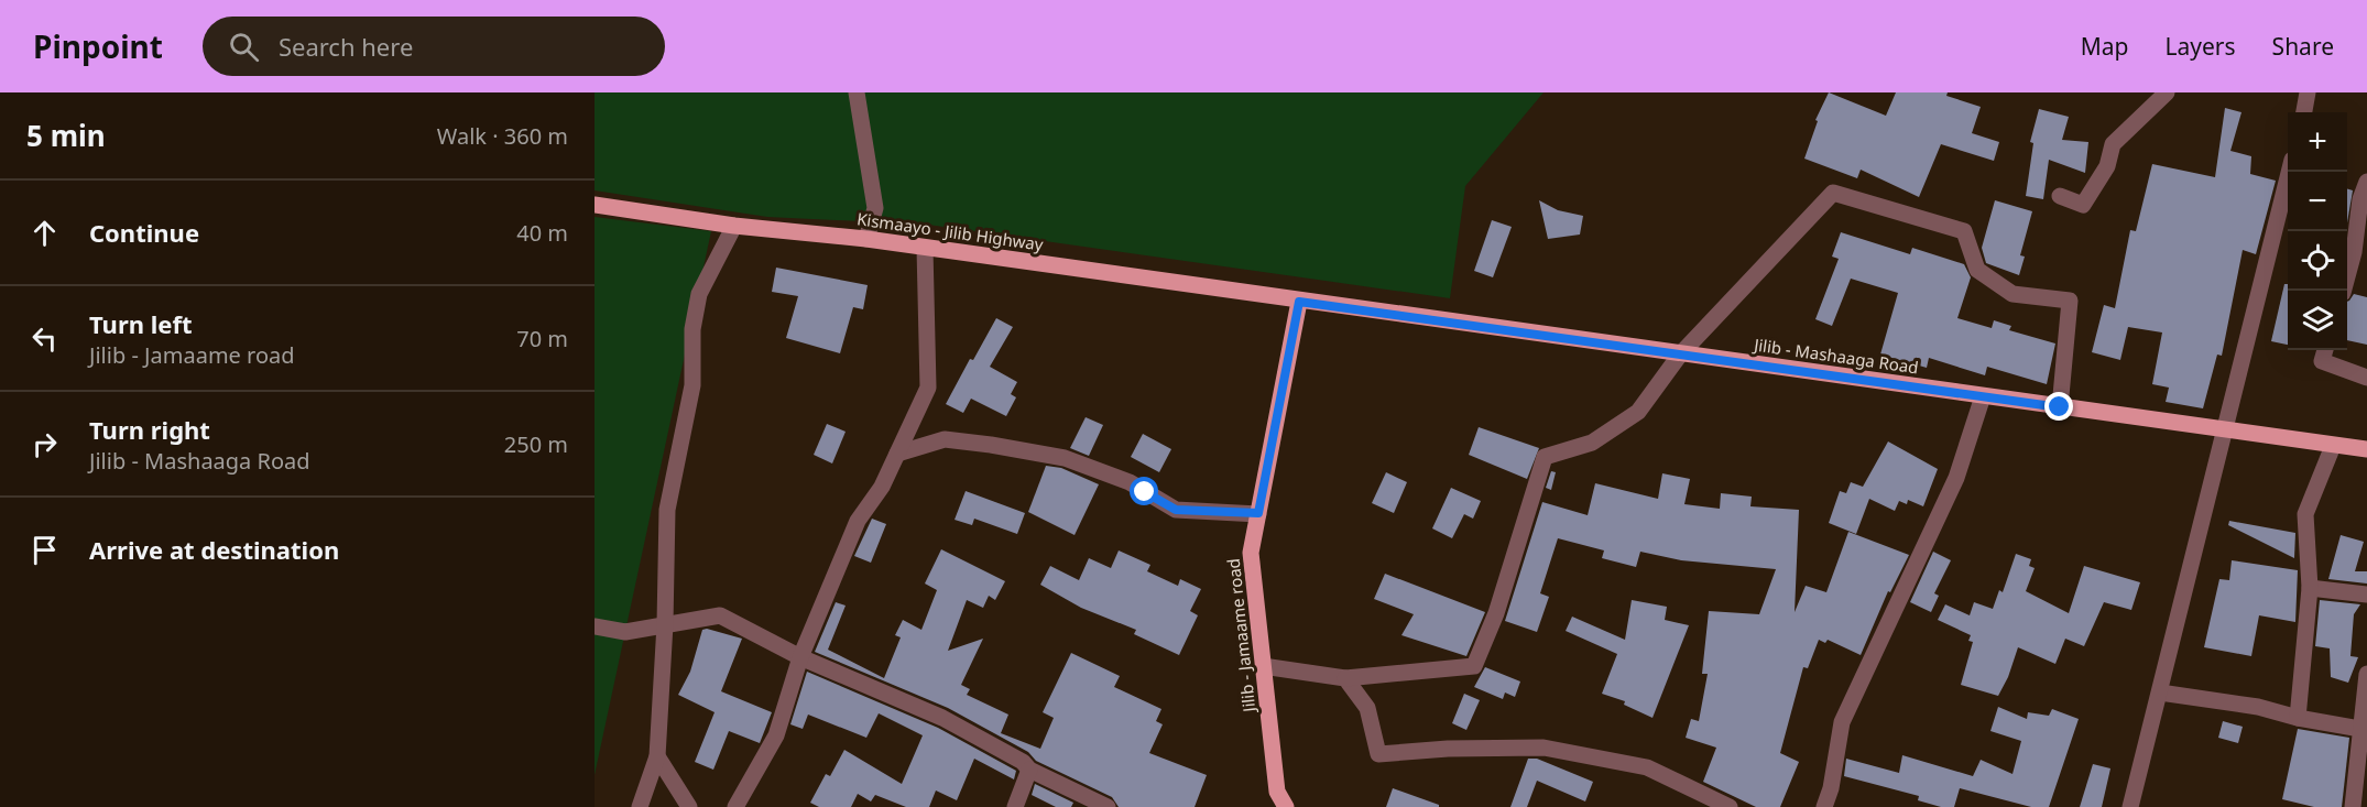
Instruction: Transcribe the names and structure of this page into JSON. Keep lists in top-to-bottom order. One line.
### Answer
{"streets":{"main road":["Kismaayo - Jilib Highway","Jilib - Mashaaga Road","Jilib - Jamaame road"]},"crossings":[["Kismaayo - Jilib Highway","Jilib - Mashaaga Road"],["Kismaayo - Jilib Highway","Jilib - Jamaame road"],["Jilib - Mashaaga Road","Jilib - Jamaame road"]],"page":{"header":"Pinpoint","search":"Search here","nav":["Map","Layers","Share"],"heading":["5 min","Walk · 360 m"],"map_buttons":["+","−"],"list":[["Continue","40 m"],["Turn left","Jilib - Jamaame road","70 m"],["Turn right","Jilib - Mashaaga Road","250 m"],"Arrive at destination"]}}
